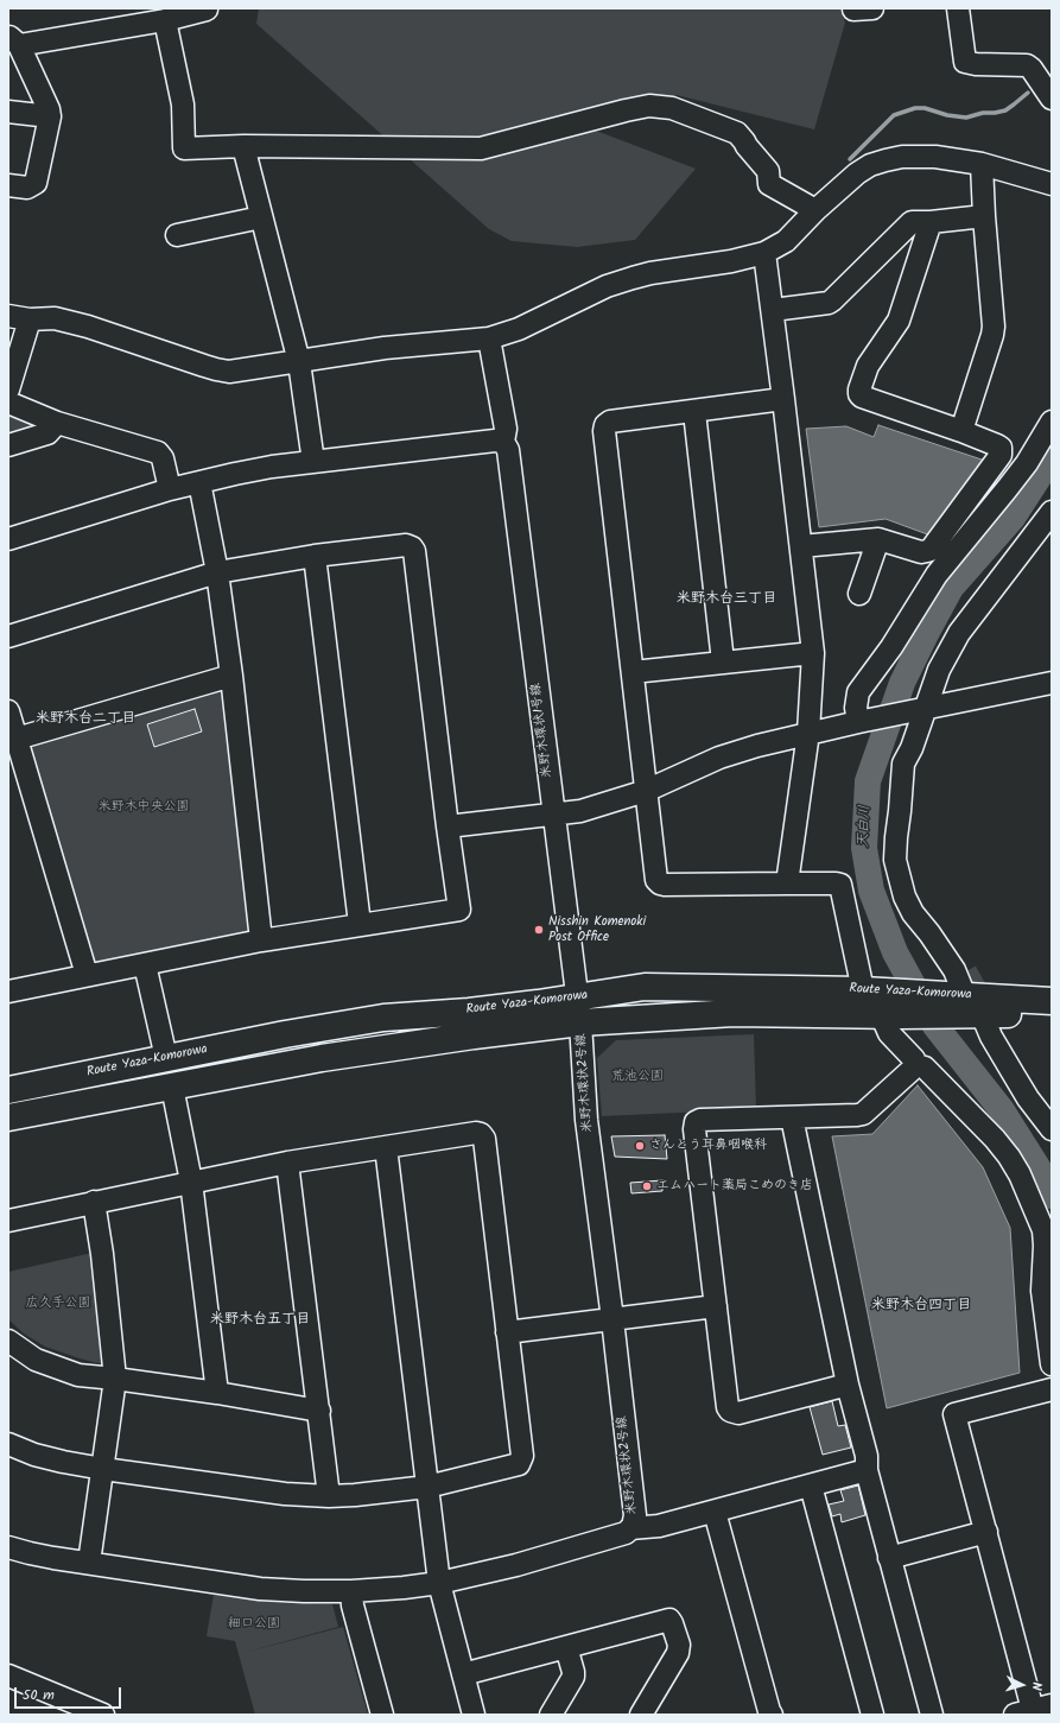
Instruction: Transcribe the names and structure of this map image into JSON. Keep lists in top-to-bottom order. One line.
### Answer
{"streets":{"main road":["Route Yaza-Komorowa"],"street":["米野木環状1号線","米野木環状2号線"]},"crossings":[["米野木環状1号線","Route Yaza-Komorowa"],["米野木環状1号線","米野木環状2号線"],["Route Yaza-Komorowa","米野木環状2号線"]],"districts":["米野木台三丁目","米野木台二丁目","米野木台四丁目","米野木台五丁目"],"water":["天白川"],"parks":["米野木中央公園","荒池公園","広久手公園","細口公園"],"places":["Nisshin Komenoki Post Office","さんとう耳鼻咽喉科","エムハート薬局こめのき店"],"scale_bar":"50 m","north":"right"}
